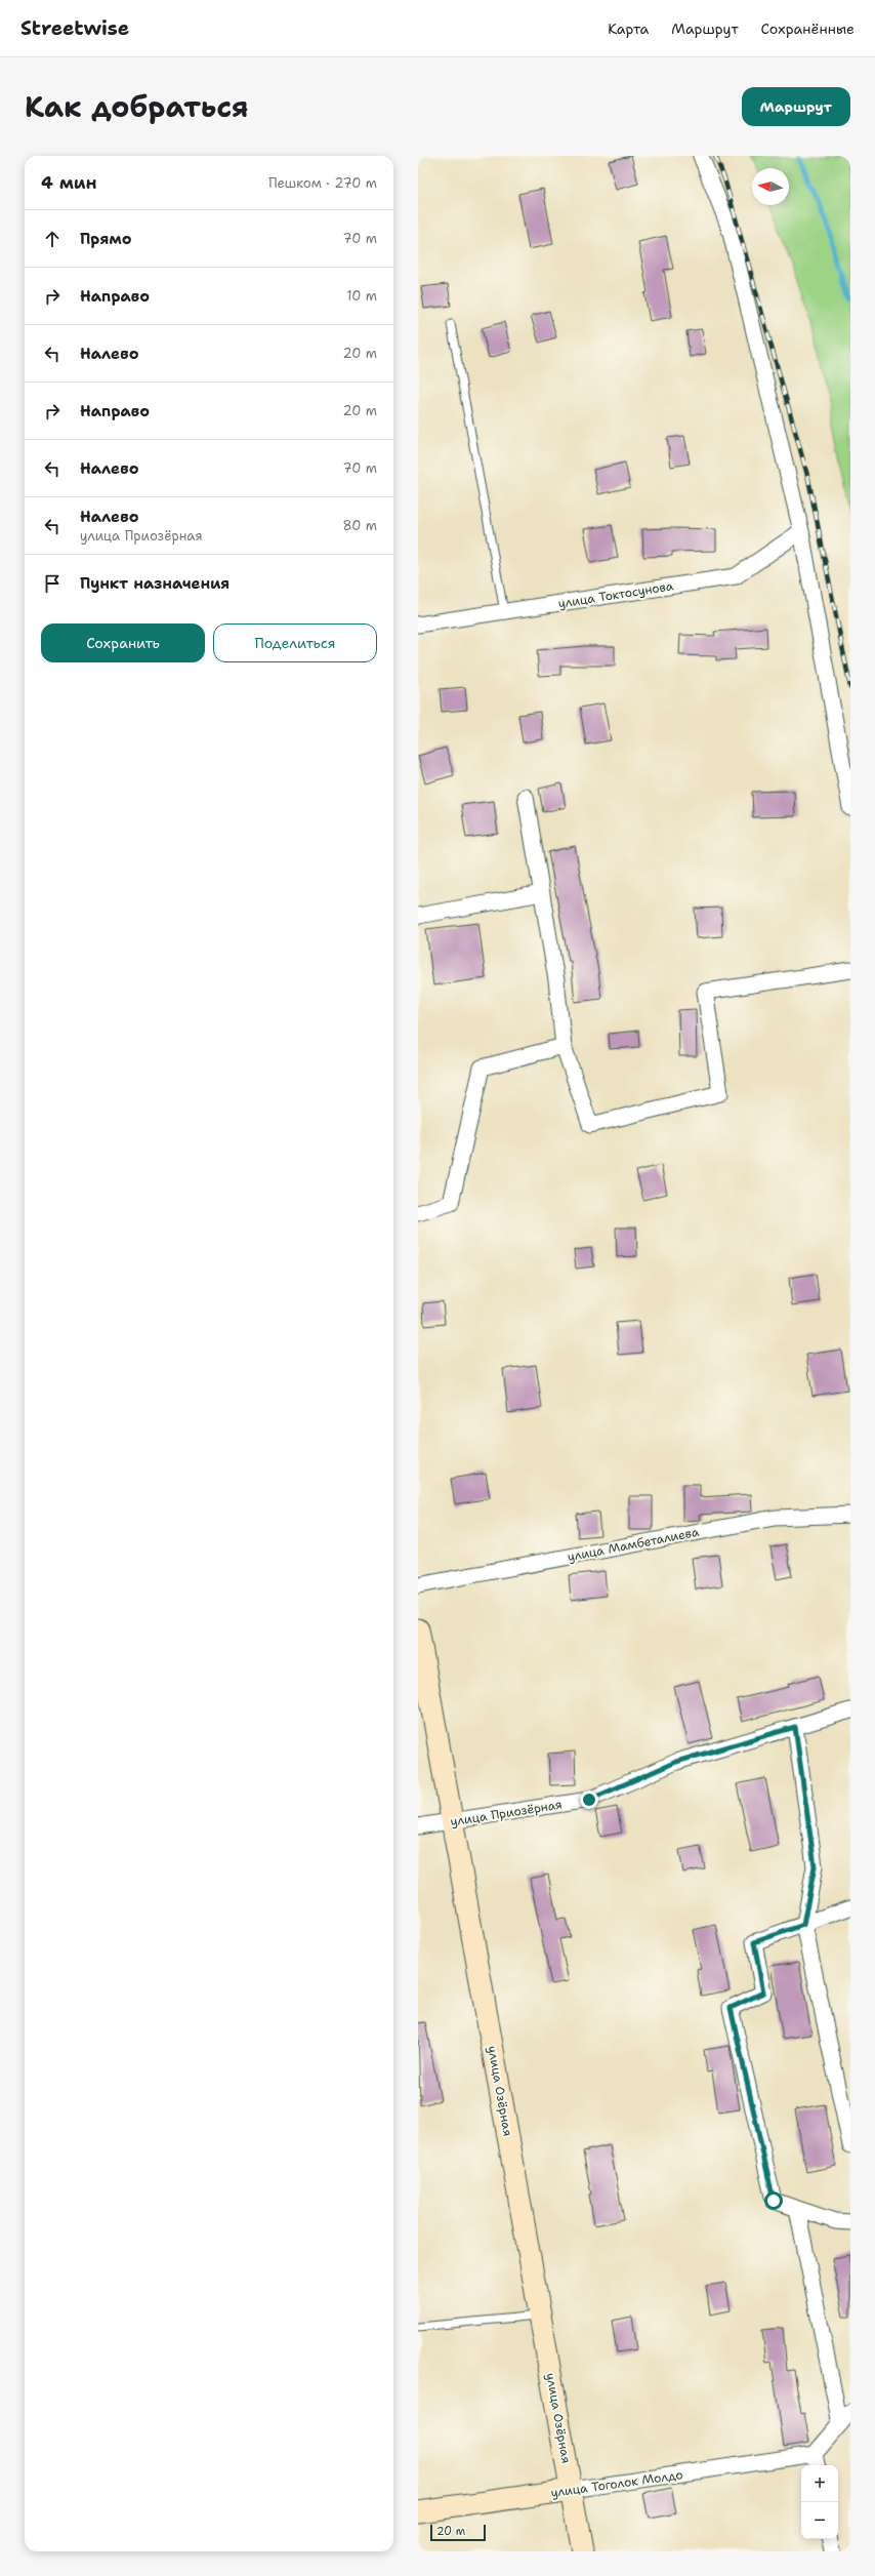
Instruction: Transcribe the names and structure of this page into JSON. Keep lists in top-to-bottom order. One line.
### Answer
{"streets":{"street":["улица Токтосунова","улица Мамбеталиева","улица Приозёрная","улица Озёрная","улица Тоголок Молдо"]},"crossings":[["улица Приозёрная","улица Озёрная"],["улица Озёрная","улица Тоголок Молдо"]],"scale_bar":"20 m","north":"left","page":{"header":"Streetwise","nav":["Карта","Маршрут","Сохранённые"],"title":"Как добраться","buttons":["Маршрут",["Сохранить","Поделиться"]],"heading":["4 мин","Пешком · 270 m"],"list":[["Прямо","70 m"],["Направо","10 m"],["Налево","20 m"],["Направо","20 m"],["Налево","70 m"],["Налево","улица Приозёрная","80 m"],"Пункт назначения"],"map_buttons":["+","−"],"scale":"20 m"}}
